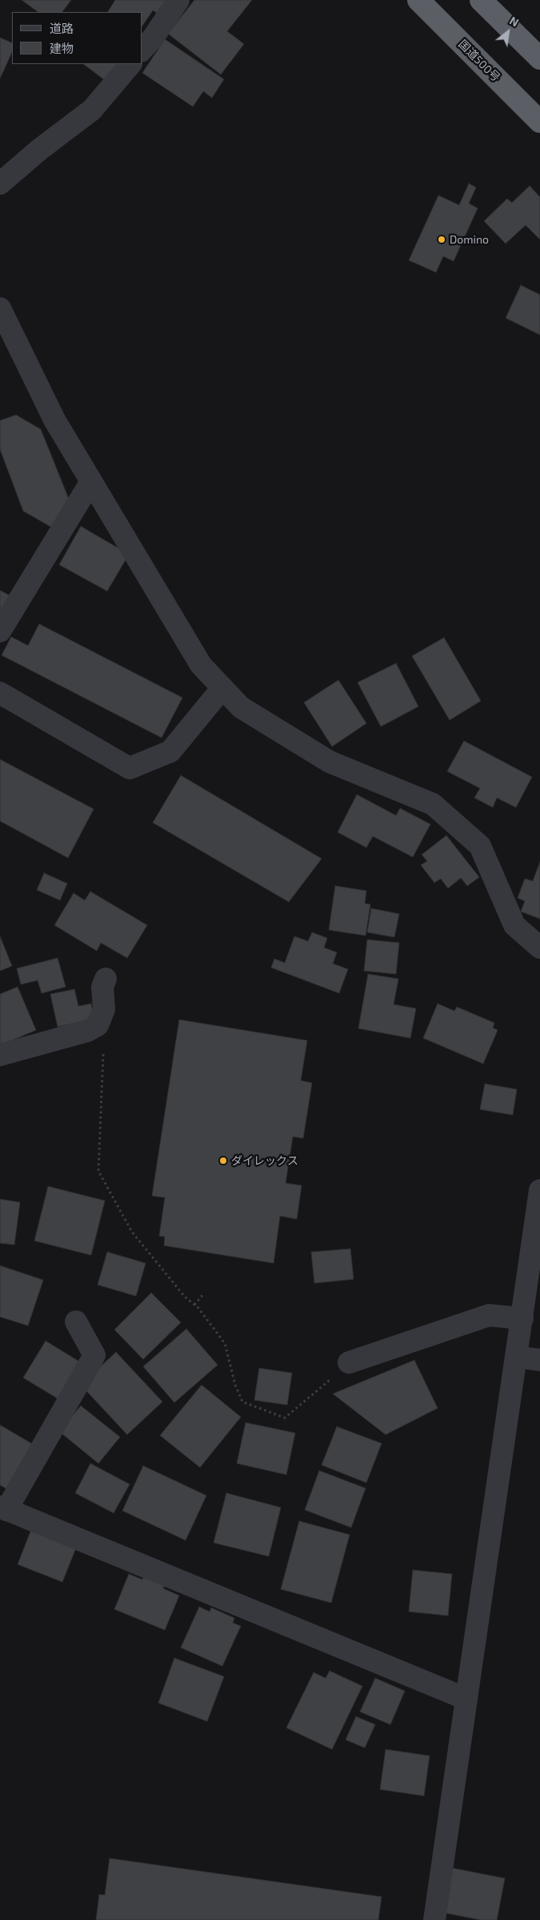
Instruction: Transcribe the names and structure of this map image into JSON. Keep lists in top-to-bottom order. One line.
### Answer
{"streets":{"highway":["国道500号"]},"places":["Domino","ダイレックス"],"legend":["道路","建物"],"north":"top right"}
